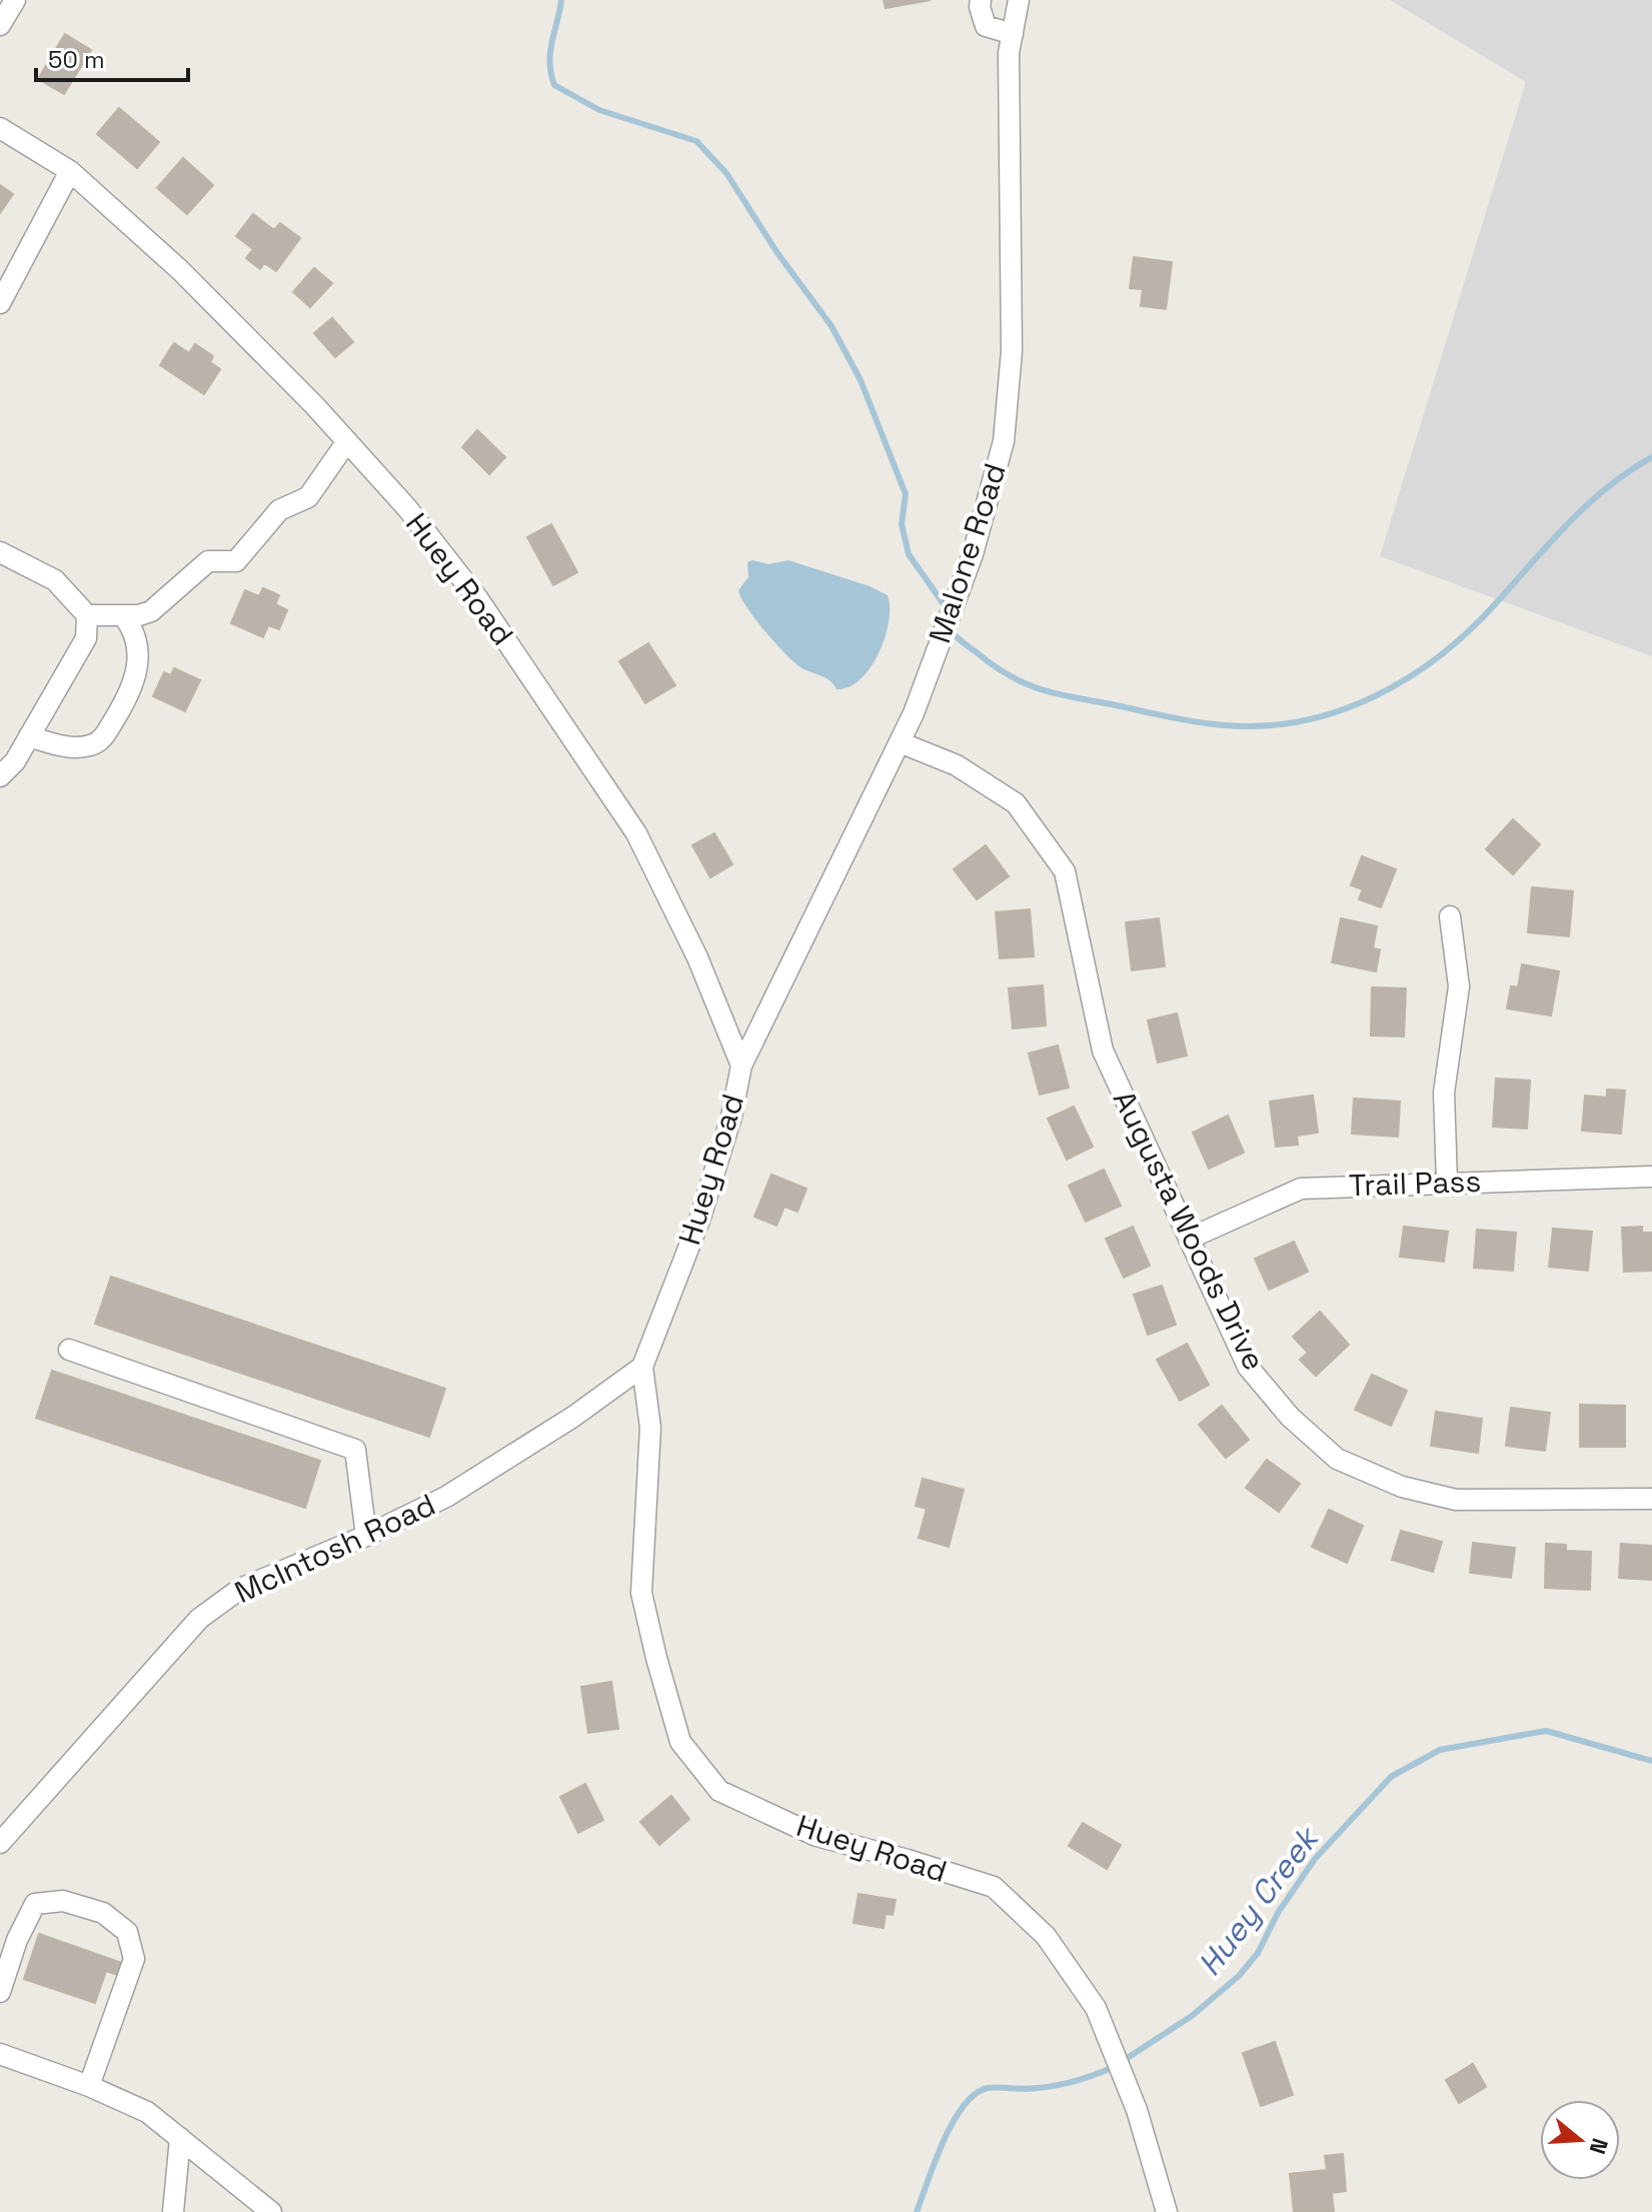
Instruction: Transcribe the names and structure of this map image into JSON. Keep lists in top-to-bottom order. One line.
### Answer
{"streets":{"street":["Malone Road","Huey Road","Trail Pass","Augusta Woods Drive","McIntosh Road"]},"crossings":[["Malone Road","Huey Road"],["Malone Road","Augusta Woods Drive"],["Huey Road","McIntosh Road"],["Trail Pass","Augusta Woods Drive"]],"water":["Huey Creek"],"scale_bar":"50 m","north":"right"}
